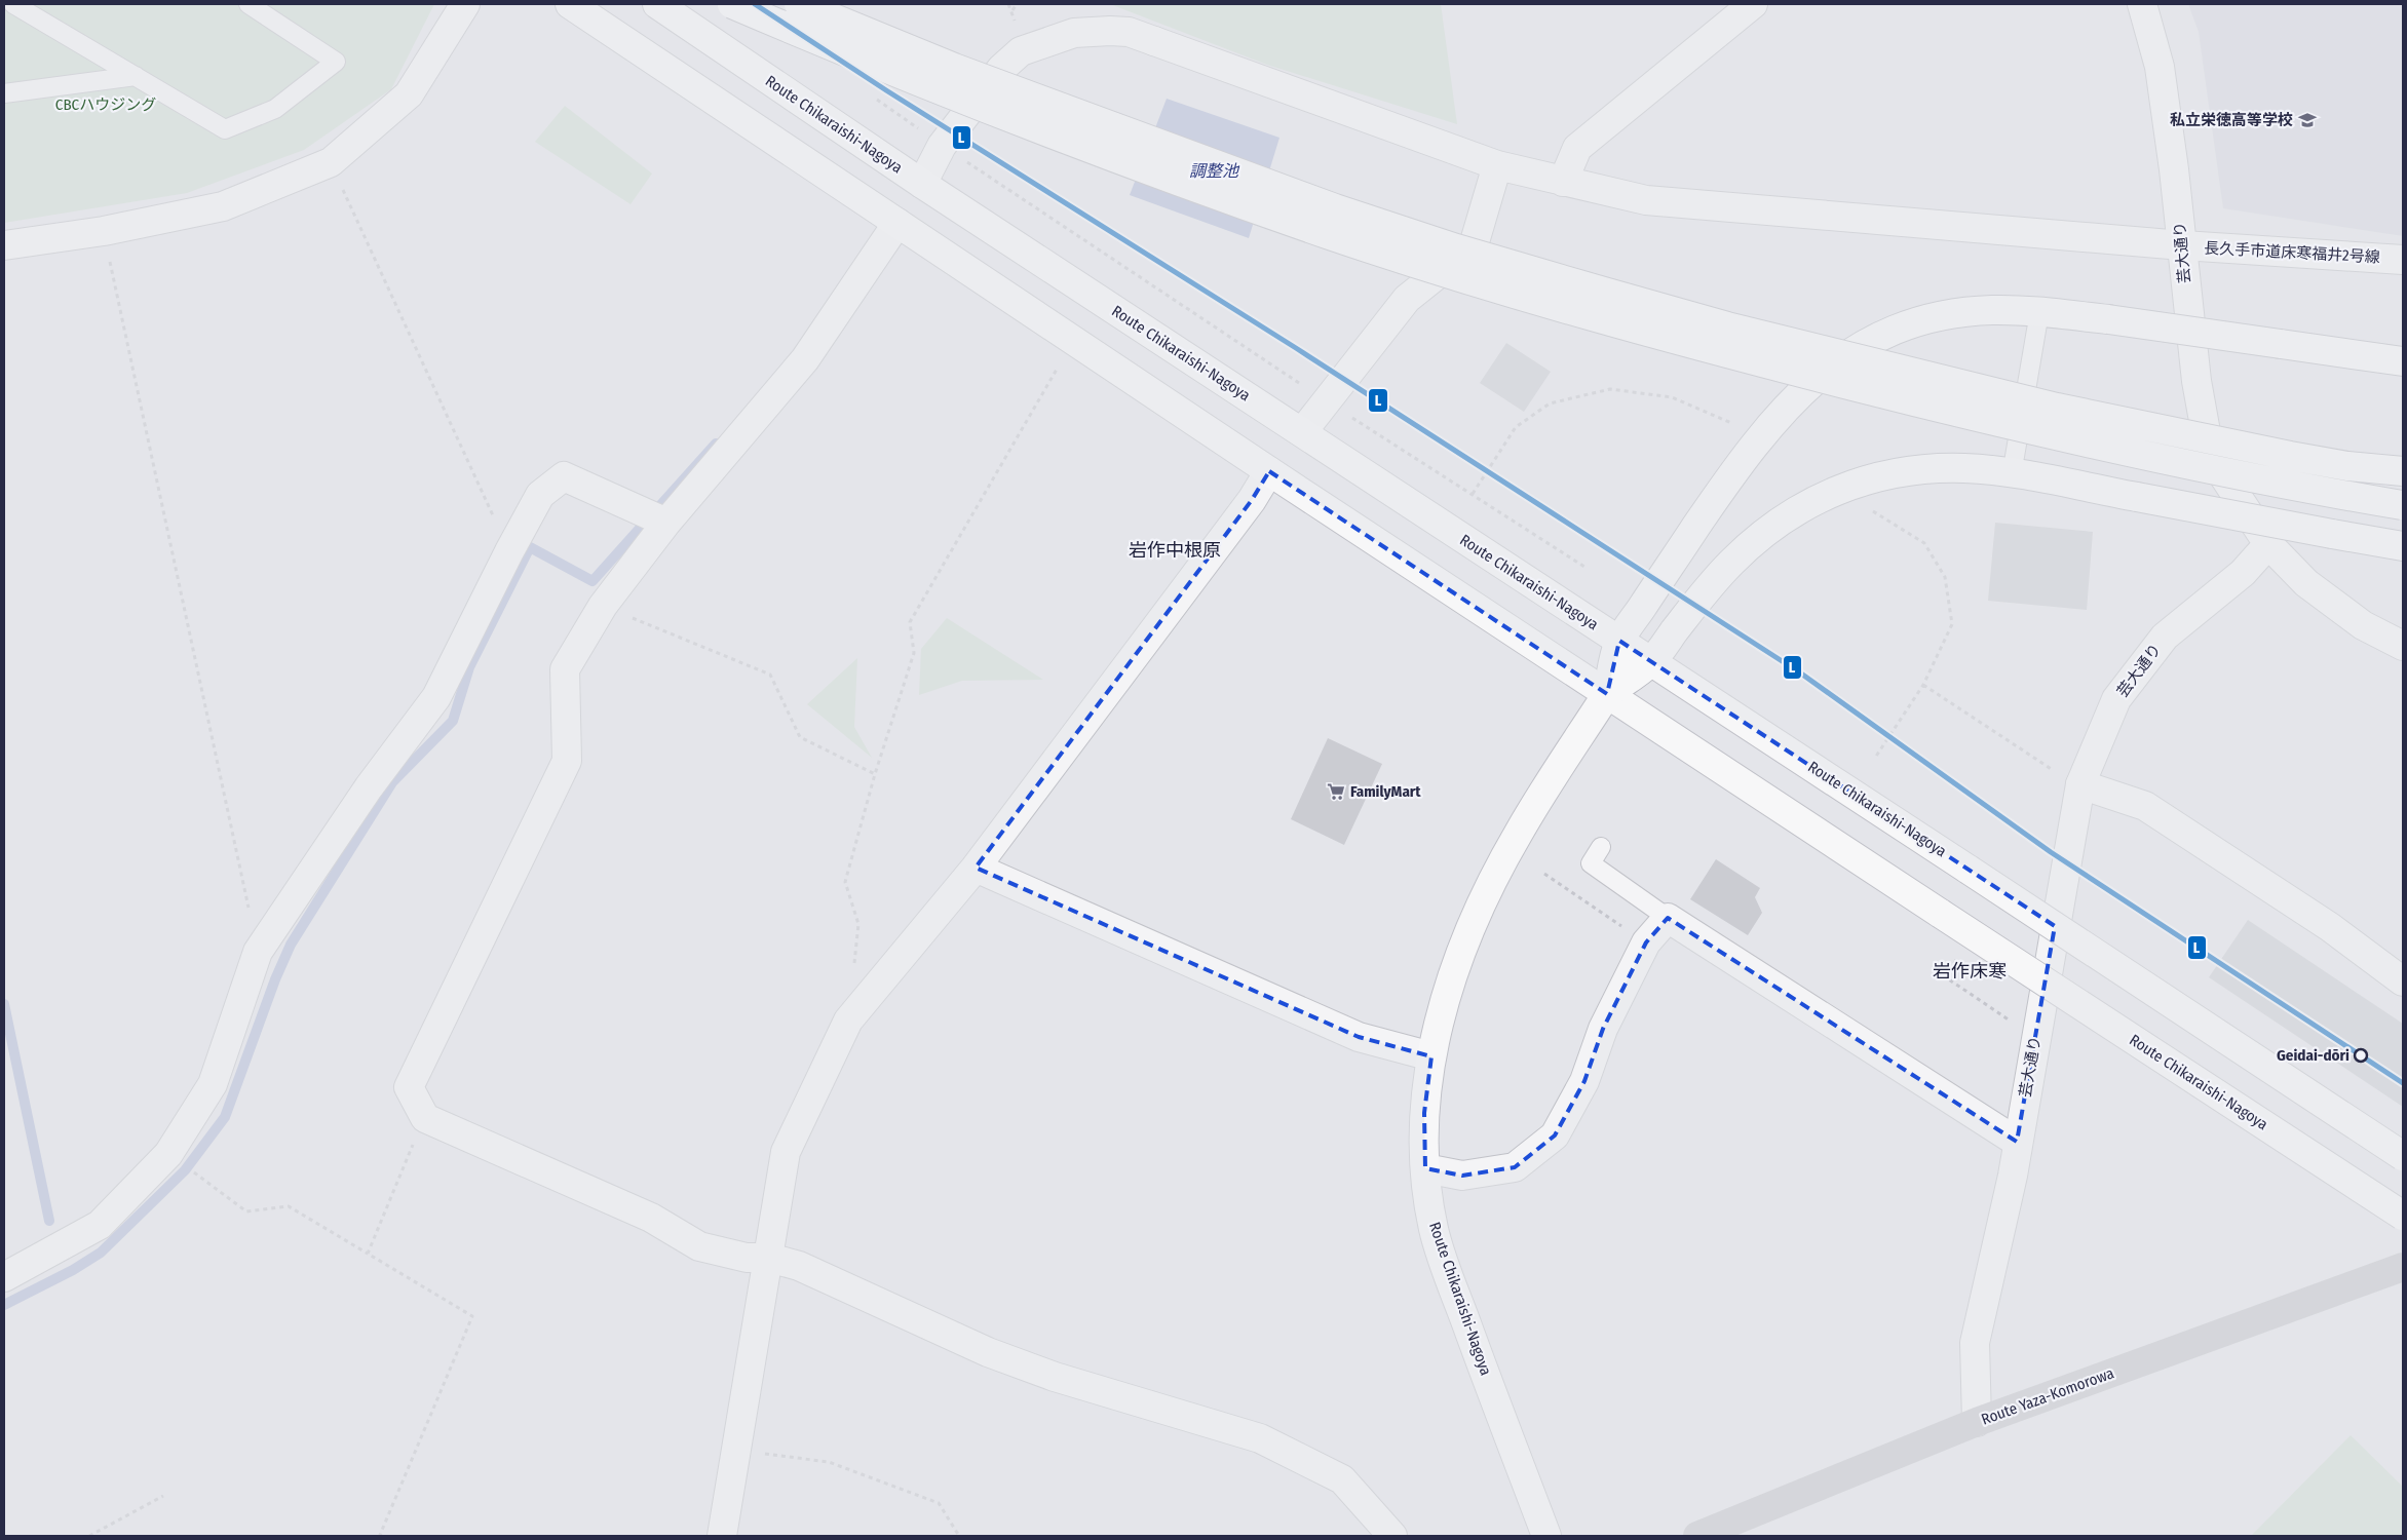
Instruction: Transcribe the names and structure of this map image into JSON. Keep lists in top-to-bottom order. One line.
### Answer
{"streets":{"main road":["Route Chikaraishi-Nagoya","Route Yaza-Komorowa"],"street":["芸大通り","長久手市道床寒福井2号線"]},"crossings":[["Route Chikaraishi-Nagoya","長久手市道床寒福井2号線"],["芸大通り","長久手市道床寒福井2号線"],["芸大通り","Route Yaza-Komorowa"]],"districts":["岩作中根原","岩作床寒"],"water":["調整池"],"parks":["CBCハウジング"],"places":{"school or university":["私立栄徳高等学校"],"supermarket":["FamilyMart"],"other":["Geidai-dōri"]},"lines":["transit line L"]}
